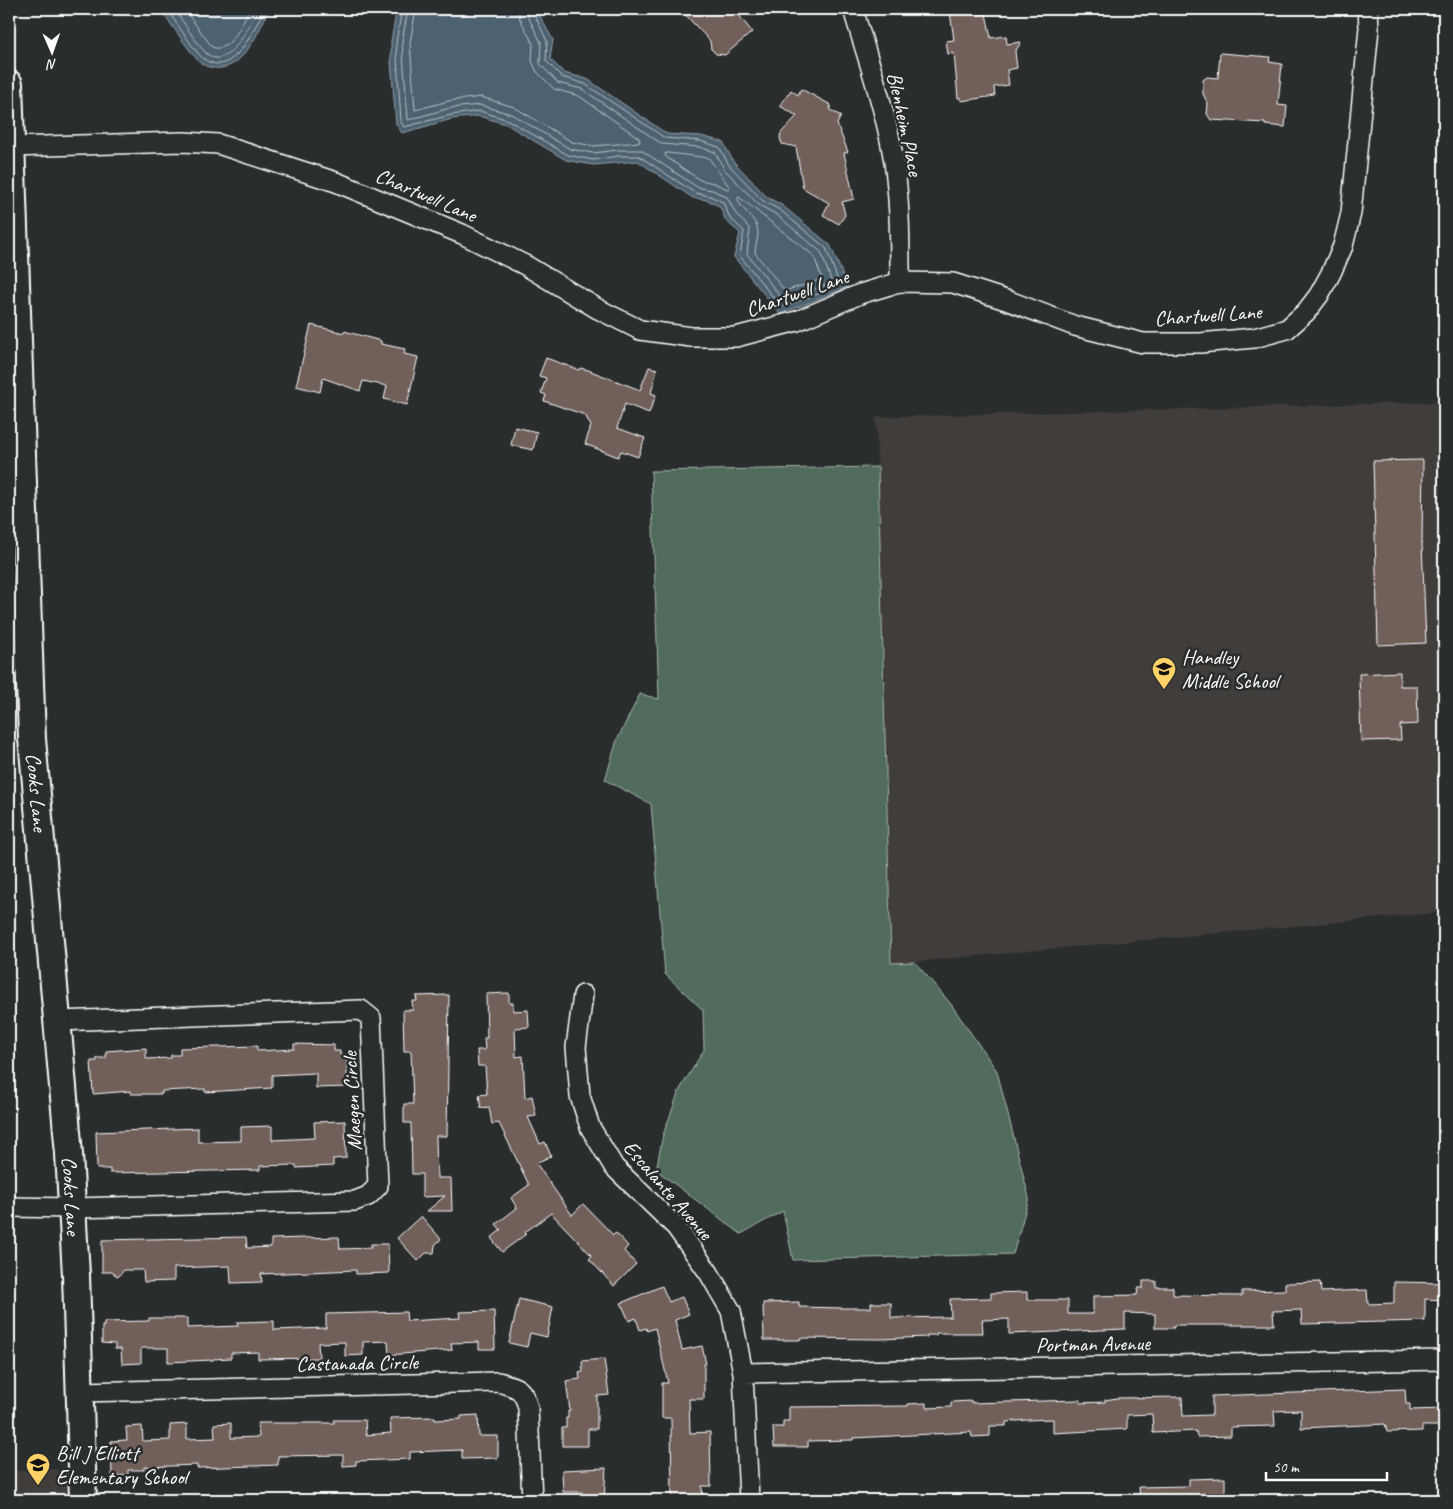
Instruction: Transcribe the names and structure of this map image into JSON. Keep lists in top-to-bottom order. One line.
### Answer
{"streets":{"main road":["Cooks Lane"],"street":["Blenheim Place","Chartwell Lane","Maegen Circle","Escalante Avenue","Portman Avenue","Castanada Circle"]},"crossings":[["Blenheim Place","Chartwell Lane"],["Chartwell Lane","Cooks Lane"],["Cooks Lane","Maegen Circle"],["Cooks Lane","Castanada Circle"],["Escalante Avenue","Portman Avenue"]],"places":{"school or university":["Handley Middle School","Bill J Elliott Elementary School"]},"scale_bar":"50 m","north":"bottom"}
